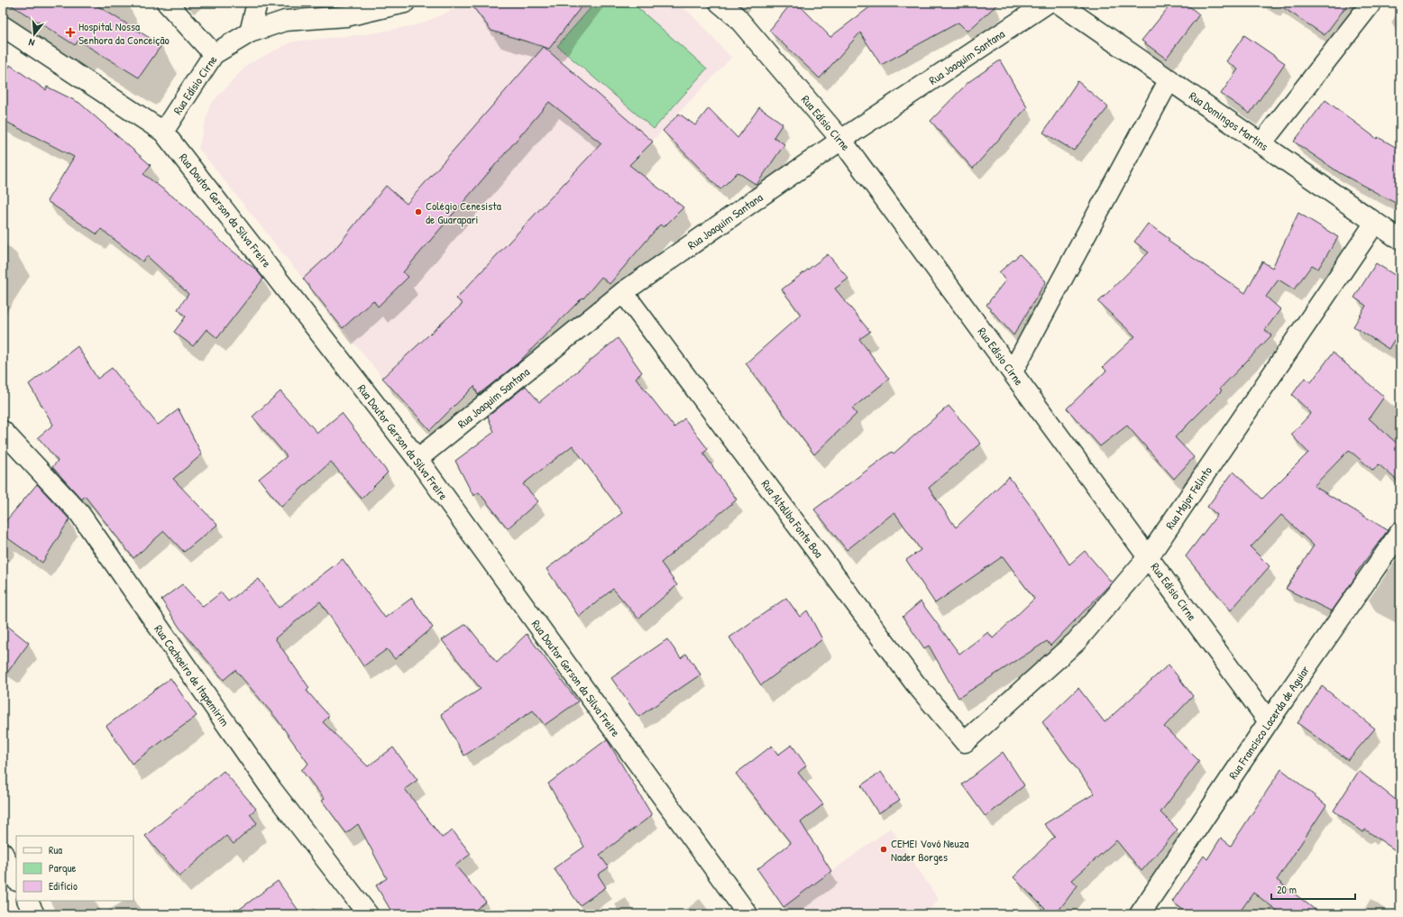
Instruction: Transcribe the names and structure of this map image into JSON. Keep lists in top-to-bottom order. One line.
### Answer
{"streets":{"street":["Rua Joaquim Santana","Rua Edísio Cirne","Rua Domingos Martins","Rua Doutor Gerson da Silva Freire","Rua Major Felinto","Rua Altaliba Fonte Boa","Rua Cachoeiro de Itapemirim","Rua Francisco Lacerda de Aguiar"]},"crossings":[["Rua Joaquim Santana","Rua Edísio Cirne"],["Rua Joaquim Santana","Rua Doutor Gerson da Silva Freire"],["Rua Joaquim Santana","Rua Altaliba Fonte Boa"],["Rua Edísio Cirne","Rua Doutor Gerson da Silva Freire"],["Rua Edísio Cirne","Rua Major Felinto"],["Rua Edísio Cirne","Rua Francisco Lacerda de Aguiar"],["Rua Domingos Martins","Rua Major Felinto"],["Rua Major Felinto","Rua Altaliba Fonte Boa"]],"places":{"health":["Hospital Nossa Senhora da Conceição"],"other":["Colégio Cenesista de Guarapari","CEMEI Vovó Neuza Nader Borges"]},"legend":["Rua","Parque","Edifício"],"scale_bar":"20 m","north":"bottom"}
